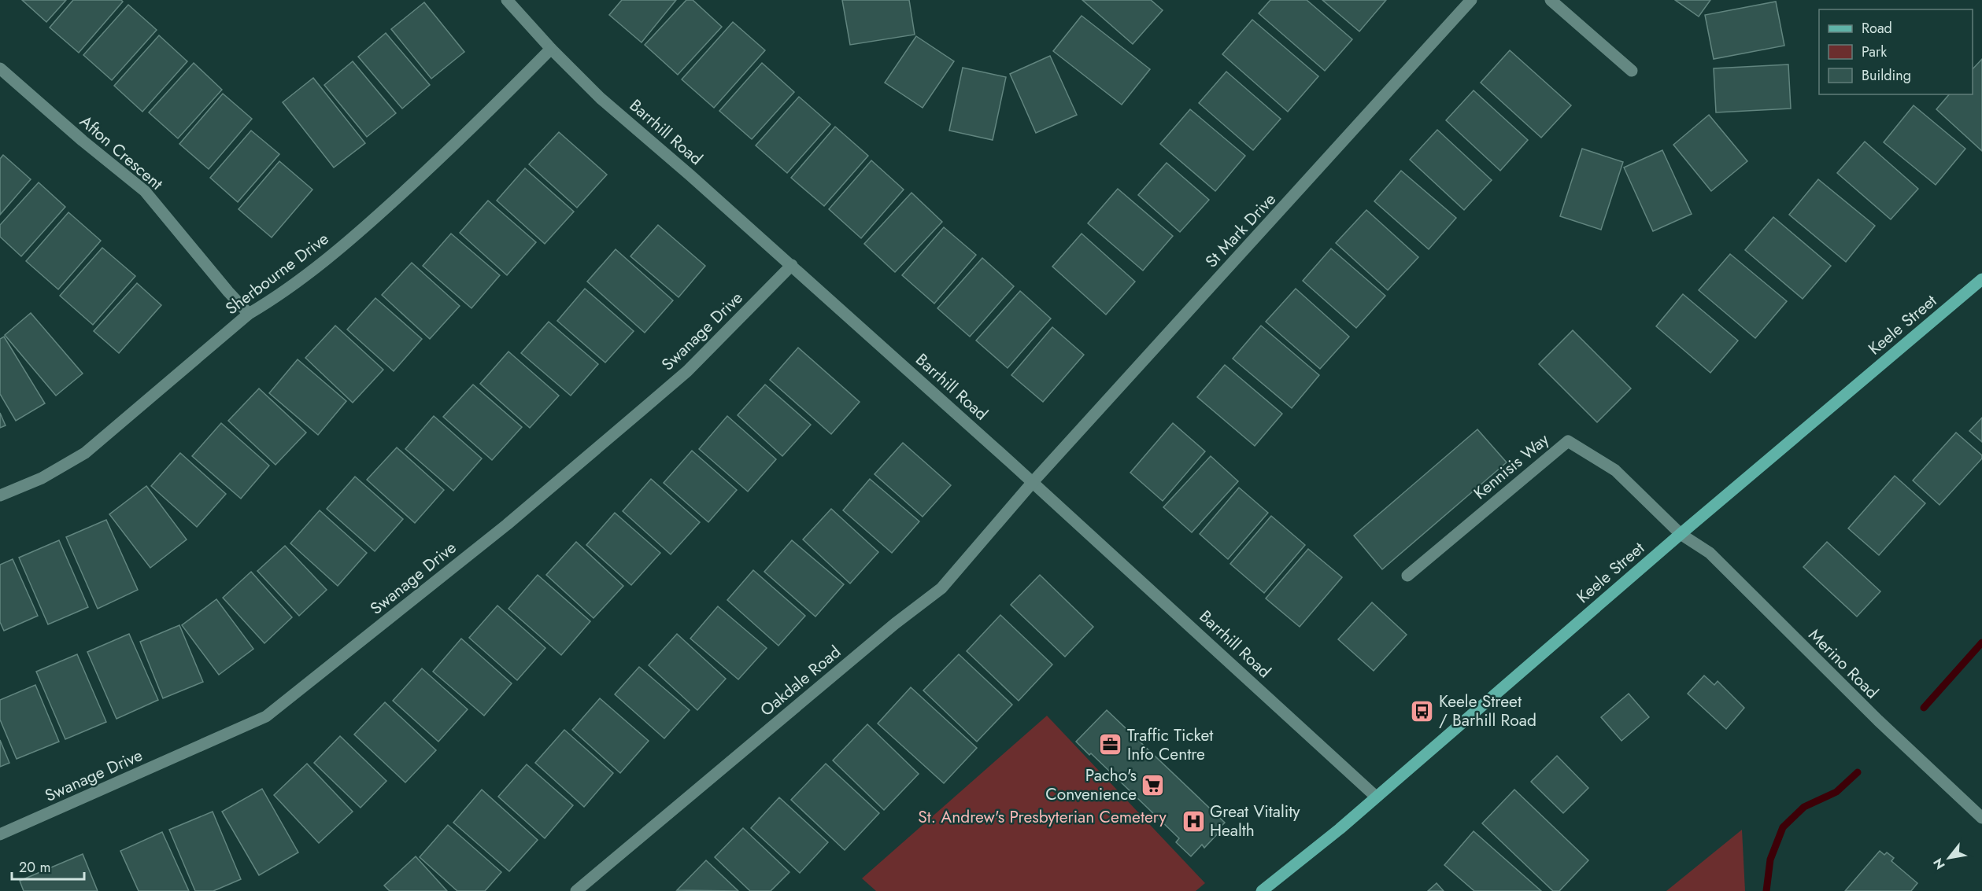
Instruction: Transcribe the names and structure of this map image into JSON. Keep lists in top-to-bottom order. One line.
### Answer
{"streets":{"main road":["Keele Street"],"street":["Barrhill Road","Afton Crescent","St Mark Drive","Sherbourne Drive","Swanage Drive","Kennisis Way","Merino Road","Oakdale Road"]},"crossings":[["Barrhill Road","St Mark Drive"],["Barrhill Road","Sherbourne Drive"],["Barrhill Road","Keele Street"],["Barrhill Road","Swanage Drive"],["Barrhill Road","Oakdale Road"],["Afton Crescent","Sherbourne Drive"],["St Mark Drive","Oakdale Road"],["Keele Street","Kennisis Way"],["Keele Street","Merino Road"],["Kennisis Way","Merino Road"]],"parks":["St. Andrew's Presbyterian Cemetery"],"places":{"bus stop":["Keele Street / Barhill Road"],"office":["Traffic Ticket Info Centre"],"supermarket":["Pacho's Convenience"],"hospital":["Great Vitality Health"]},"legend":["Road","Park","Building"],"scale_bar":"20 m","north":"bottom left"}
